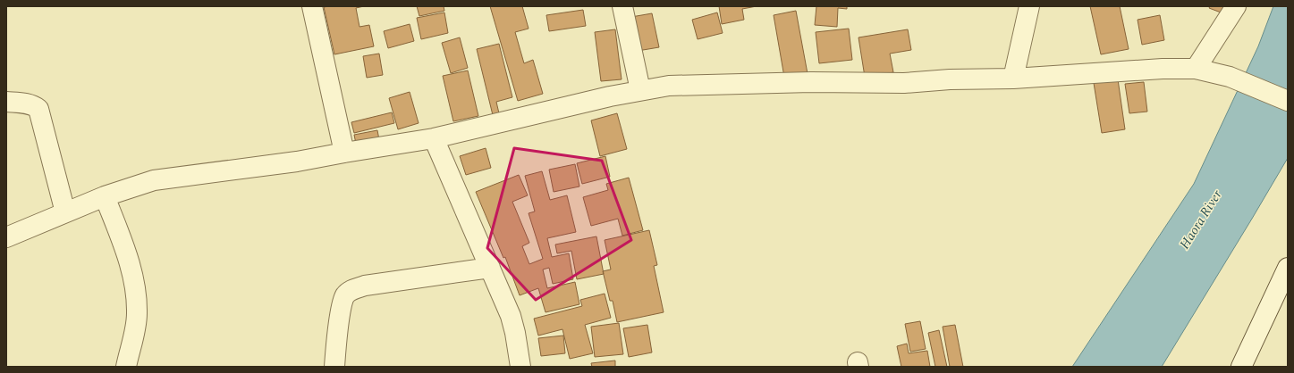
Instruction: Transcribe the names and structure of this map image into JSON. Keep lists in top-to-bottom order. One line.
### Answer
{"water":["Haora River"]}
